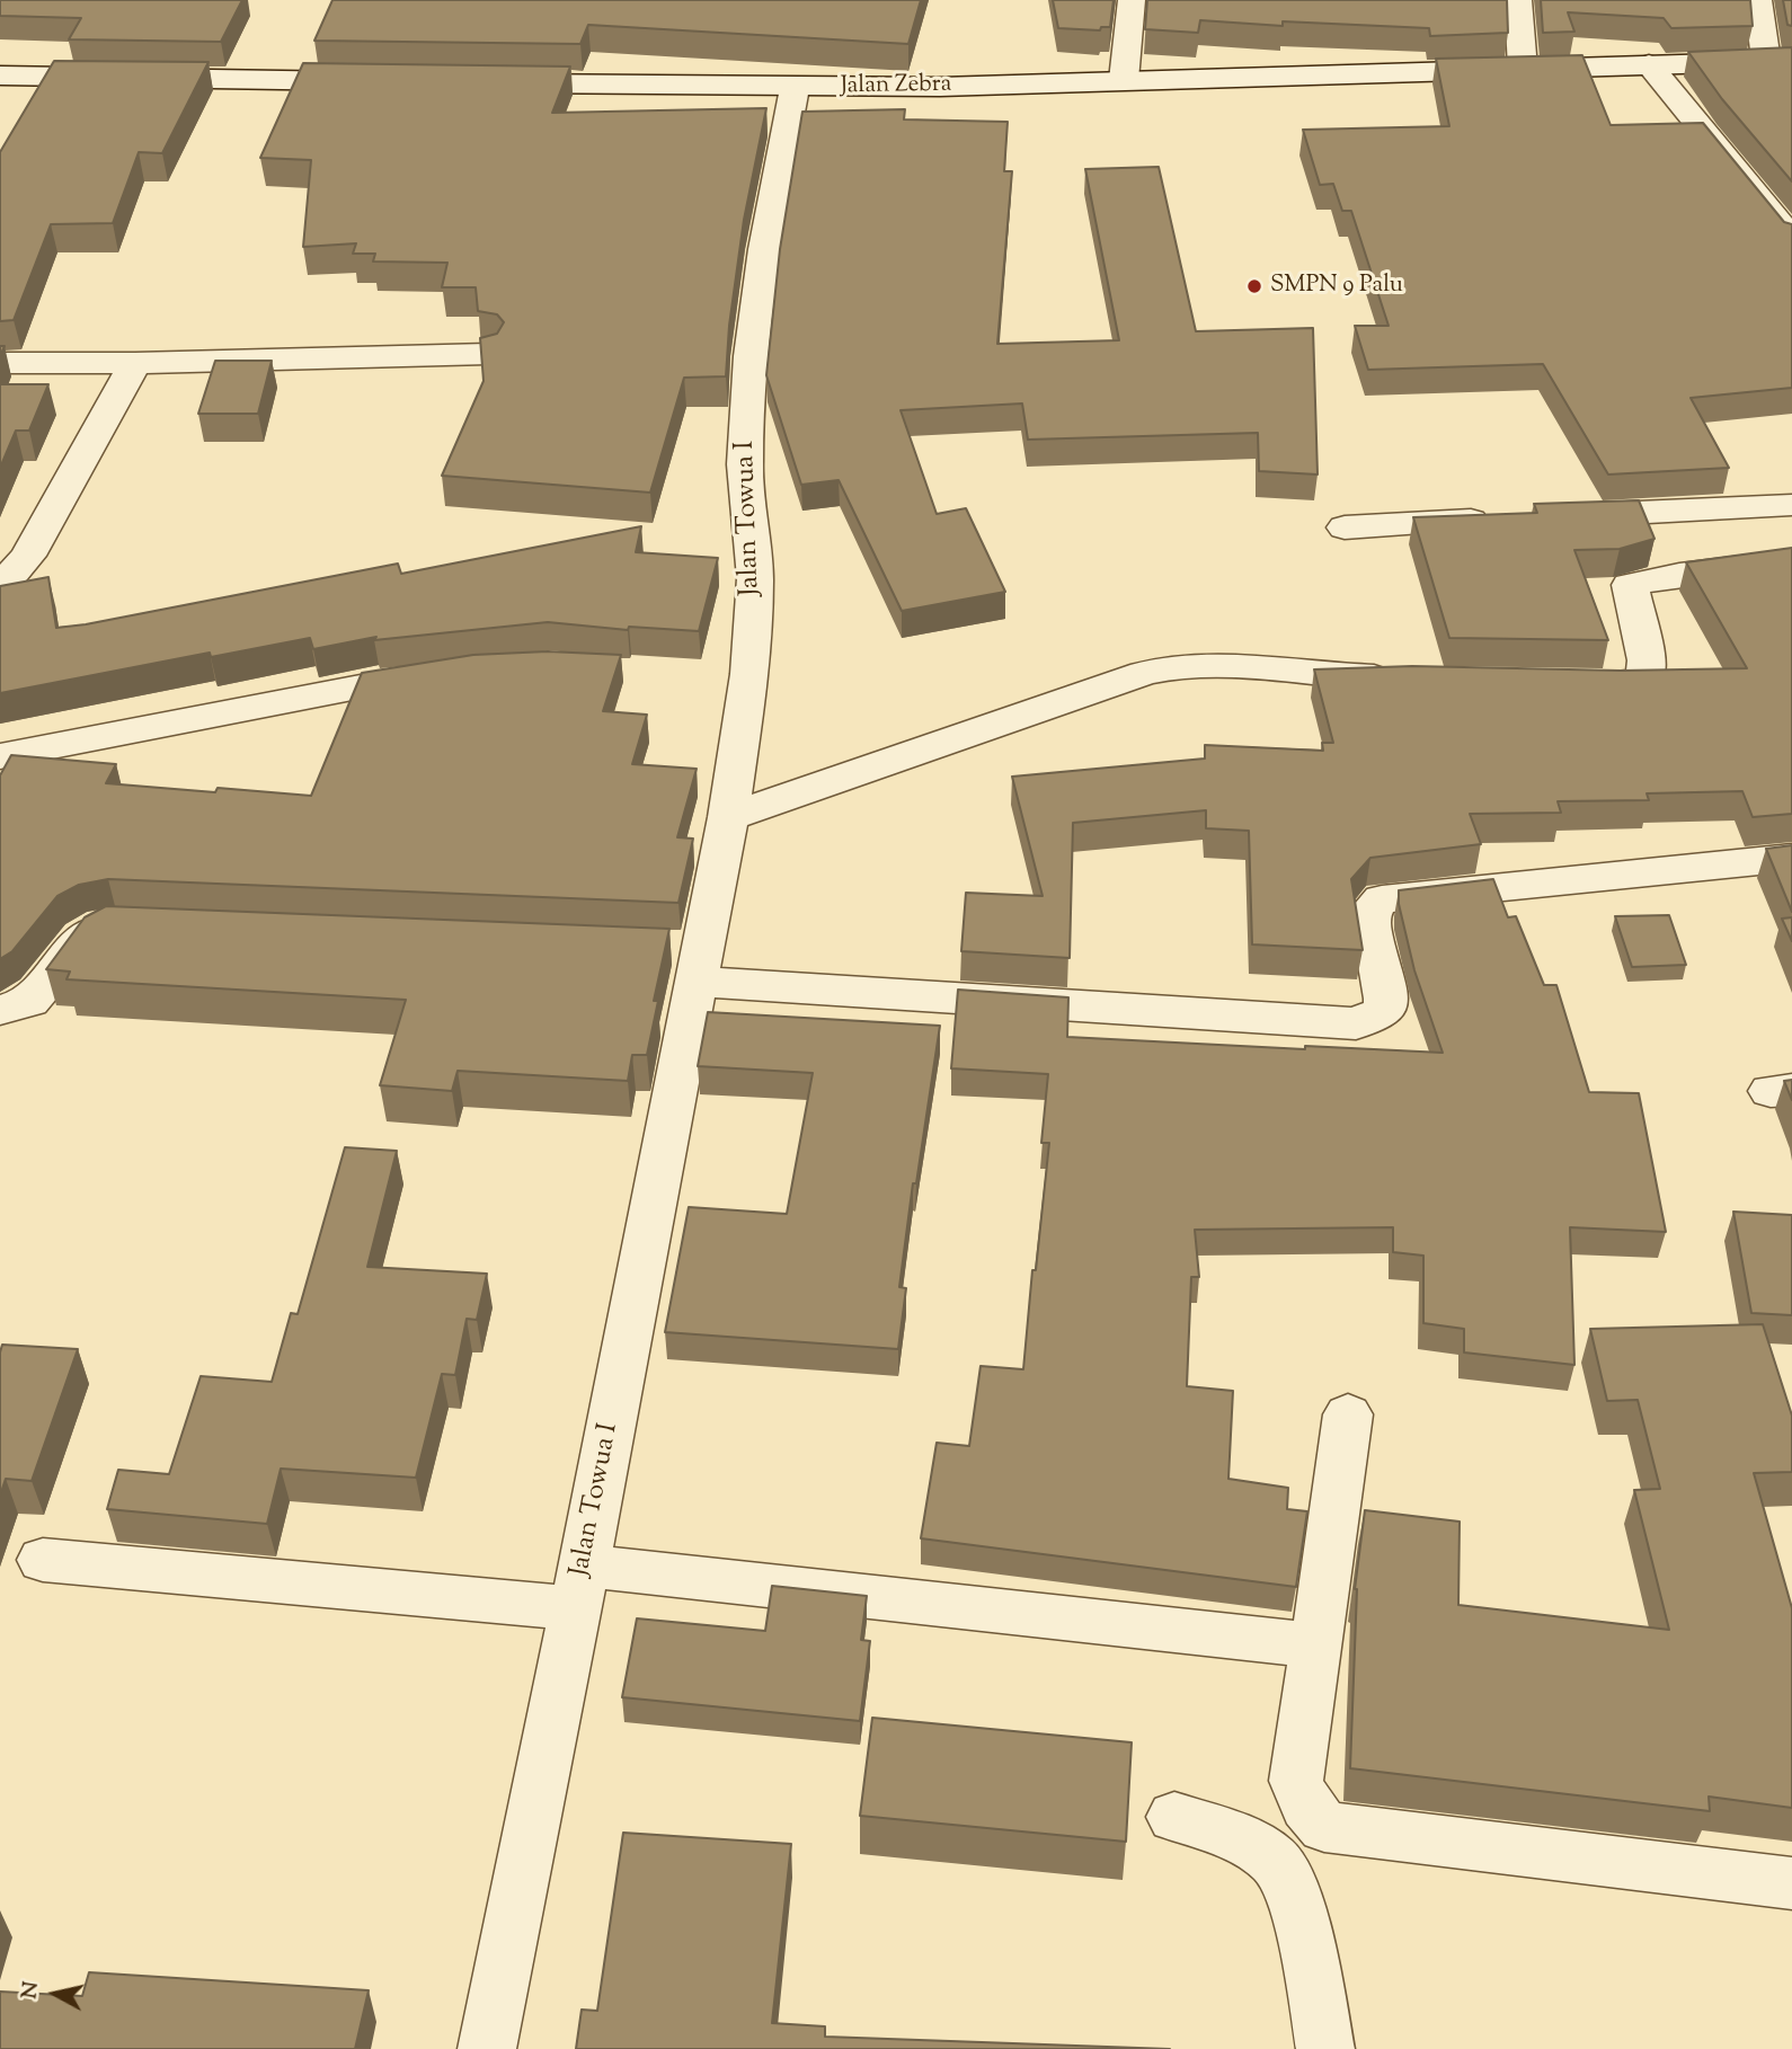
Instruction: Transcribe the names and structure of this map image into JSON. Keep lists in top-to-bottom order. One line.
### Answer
{"streets":{"street":["Jalan Zebra","Jalan Towua I"]},"crossings":[["Jalan Zebra","Jalan Towua I"]],"places":["SMPN 9 Palu"],"north":"left"}
